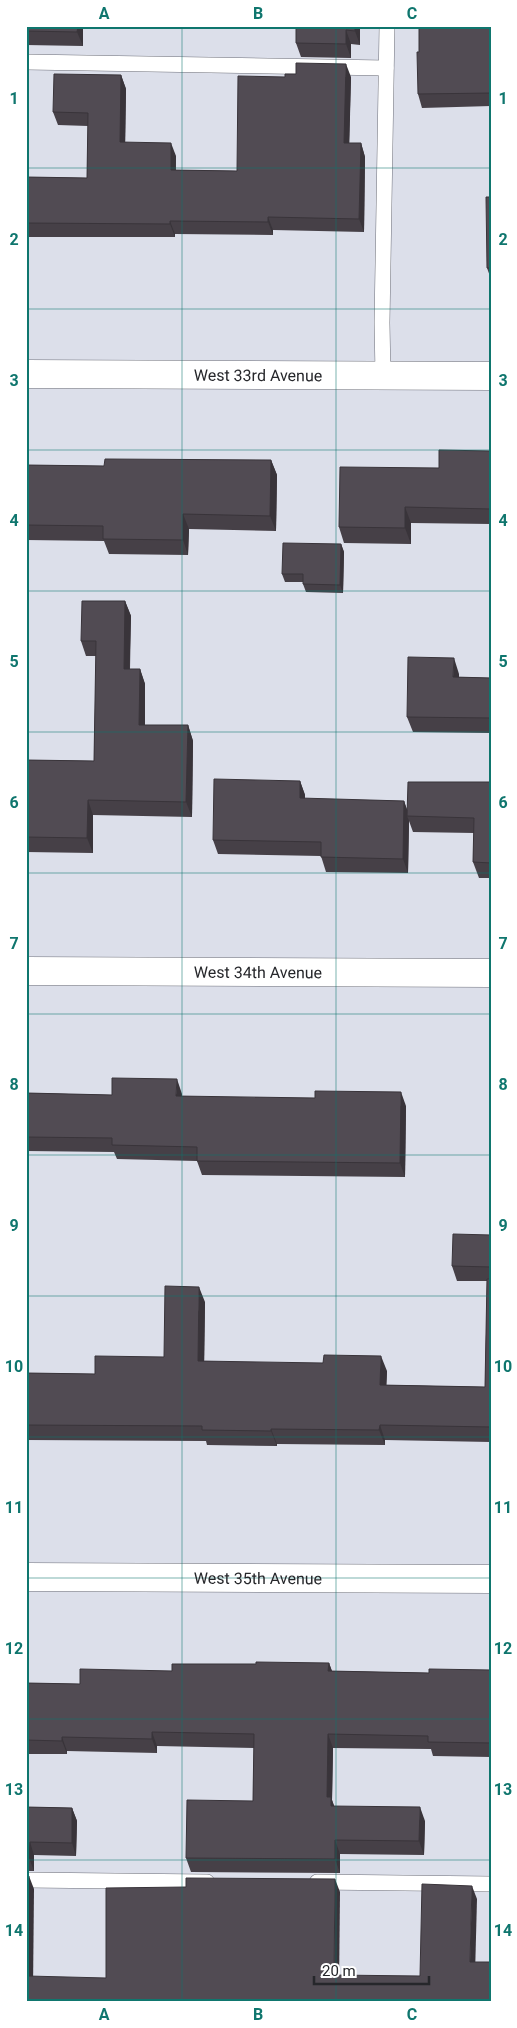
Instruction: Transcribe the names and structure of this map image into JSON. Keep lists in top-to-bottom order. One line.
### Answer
{"streets":{"street":["West 33rd Avenue","West 34th Avenue","West 35th Avenue"]},"scale_bar":"20 m","grid":{"columns":["A","B","C"],"rows":["1","2","3","4","5","6","7","8","9","10","11","12","13","14"]}}
